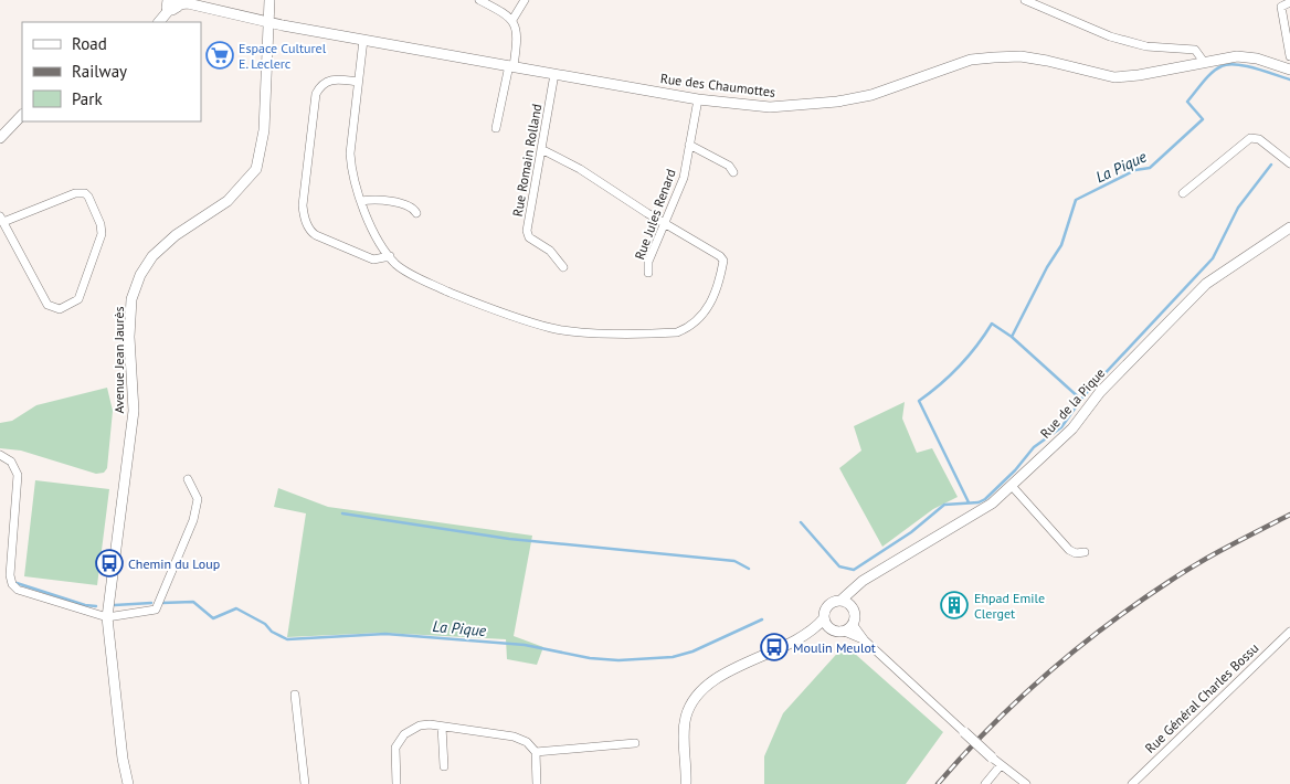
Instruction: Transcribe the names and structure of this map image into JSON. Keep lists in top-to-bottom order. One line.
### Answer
{"streets":{"street":["Rue des Chaumottes","Rue Romain Rolland","Rue Jules Renard","Avenue Jean Jaurès","Rue de la Pique","Rue Général Charles Bossu"]},"crossings":[["Rue des Chaumottes","Rue Romain Rolland"],["Rue des Chaumottes","Rue Jules Renard"],["Rue des Chaumottes","Avenue Jean Jaurès"]],"water":["La Pique"],"places":{"supermarket":["Espace Culturel E. Leclerc"],"bus stop":["Chemin du Loup","Moulin Meulot"],"building":["Ehpad Emile Clerget"]},"legend":["Road","Railway","Park"]}
